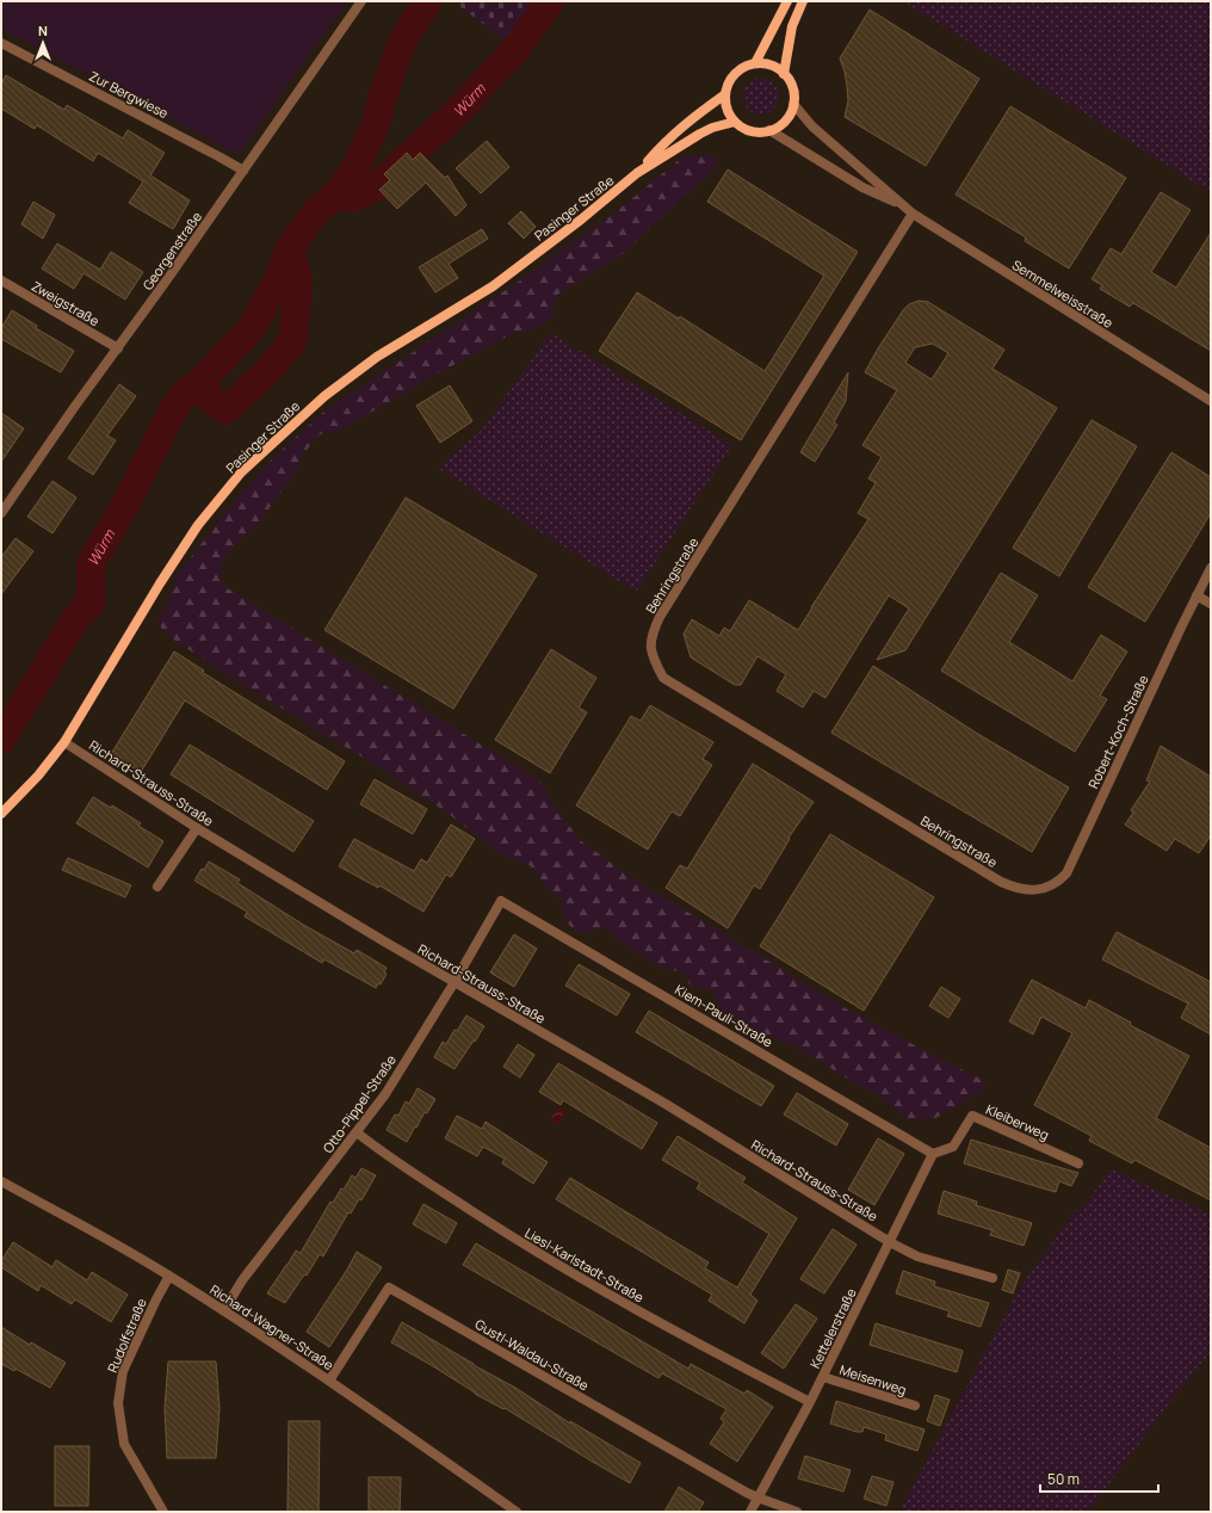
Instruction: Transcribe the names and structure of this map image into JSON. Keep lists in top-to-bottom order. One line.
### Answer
{"streets":{"main road":["Pasinger Straße"],"street":["Zur Bergwiese","Georgenstraße","Semmelweisstraße","Zweigstraße","Behringstraße","Robert-Koch-Straße","Richard-Strauss-Straße","Kiem-Pauli-Straße","Otto-Pippel-Straße","Kleiberweg","Liesl-Karlstadt-Straße","Richard-Wagner-Straße","Kettelerstraße","Rudolfstraße","Gustl-Waldau-Straße","Meisenweg"]},"crossings":[["Zur Bergwiese","Georgenstraße"],["Pasinger Straße","Semmelweisstraße"],["Pasinger Straße","Richard-Strauss-Straße"],["Georgenstraße","Zweigstraße"],["Semmelweisstraße","Behringstraße"],["Behringstraße","Robert-Koch-Straße"],["Richard-Strauss-Straße","Otto-Pippel-Straße"],["Richard-Strauss-Straße","Kettelerstraße"],["Kiem-Pauli-Straße","Otto-Pippel-Straße"],["Kiem-Pauli-Straße","Kleiberweg"],["Kiem-Pauli-Straße","Kettelerstraße"],["Otto-Pippel-Straße","Liesl-Karlstadt-Straße"],["Otto-Pippel-Straße","Richard-Wagner-Straße"],["Kleiberweg","Kettelerstraße"],["Liesl-Karlstadt-Straße","Kettelerstraße"],["Richard-Wagner-Straße","Rudolfstraße"],["Richard-Wagner-Straße","Gustl-Waldau-Straße"],["Kettelerstraße","Gustl-Waldau-Straße"],["Kettelerstraße","Meisenweg"]],"water":["Würm"],"scale_bar":"50 m","north":"top"}
